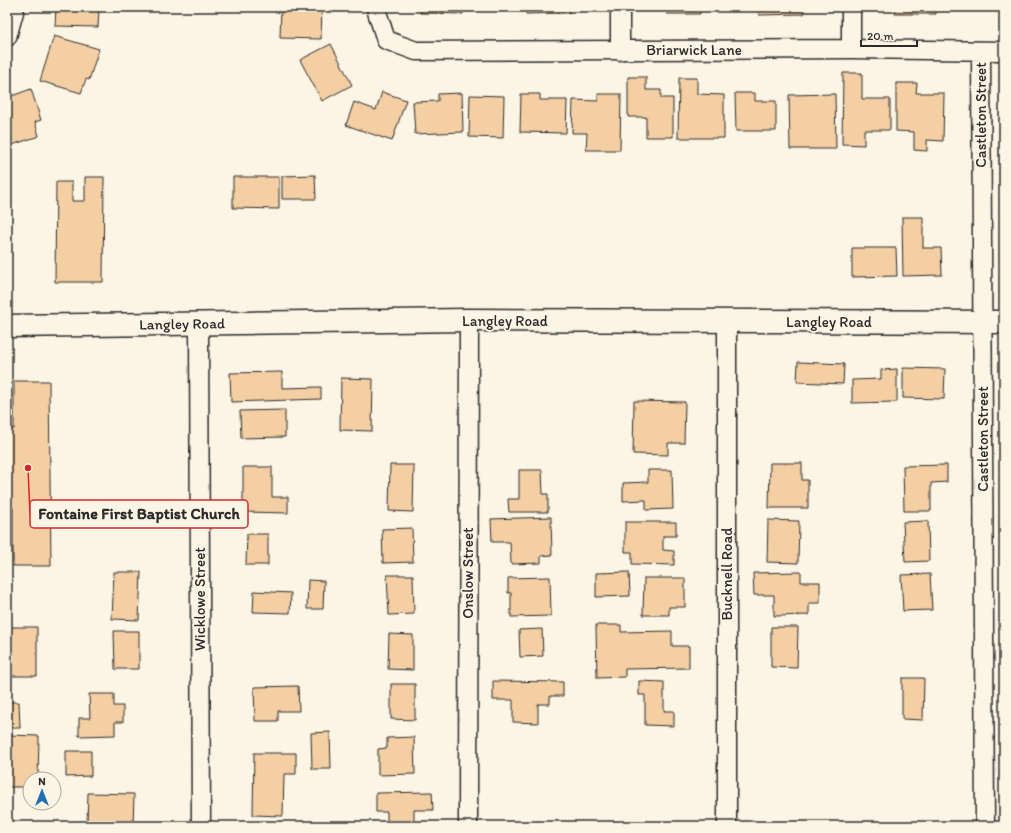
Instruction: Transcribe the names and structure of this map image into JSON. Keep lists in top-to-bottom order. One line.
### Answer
{"streets":{"street":["Briarwick Lane","Castleton Street","Langley Road","Onslow Street","Bucknell Road","Wicklowe Street"]},"crossings":[["Briarwick Lane","Castleton Street"],["Castleton Street","Langley Road"],["Langley Road","Onslow Street"],["Langley Road","Bucknell Road"],["Langley Road","Wicklowe Street"]],"places":["Fontaine First Baptist Church"],"scale_bar":"20 m","north":"top"}
